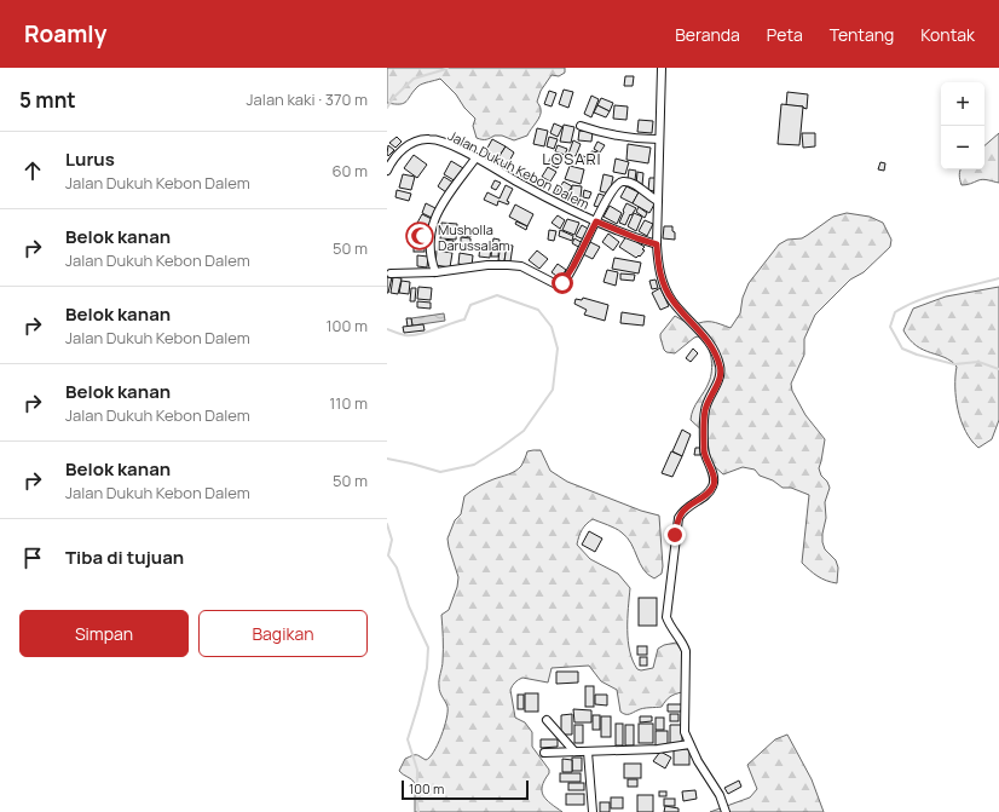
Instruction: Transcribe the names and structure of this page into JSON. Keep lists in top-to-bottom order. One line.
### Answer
{"streets":{"street":["Jalan Dukuh Kebon Dalem"]},"districts":["LOSARI"],"places":{"mosque":["Musholla Darussalam"]},"scale_bar":"100 m","page":{"header":"Roamly","nav":["Beranda","Peta","Tentang","Kontak"],"heading":["5 mnt","Jalan kaki · 370 m"],"map_buttons":["+","−"],"list":[["Lurus","Jalan Dukuh Kebon Dalem","60 m"],["Belok kanan","Jalan Dukuh Kebon Dalem","50 m"],["Belok kanan","Jalan Dukuh Kebon Dalem","100 m"],["Belok kanan","Jalan Dukuh Kebon Dalem","110 m"],["Belok kanan","Jalan Dukuh Kebon Dalem","50 m"],"Tiba di tujuan"],"buttons":["Simpan","Bagikan"],"scale":"100 m"}}
